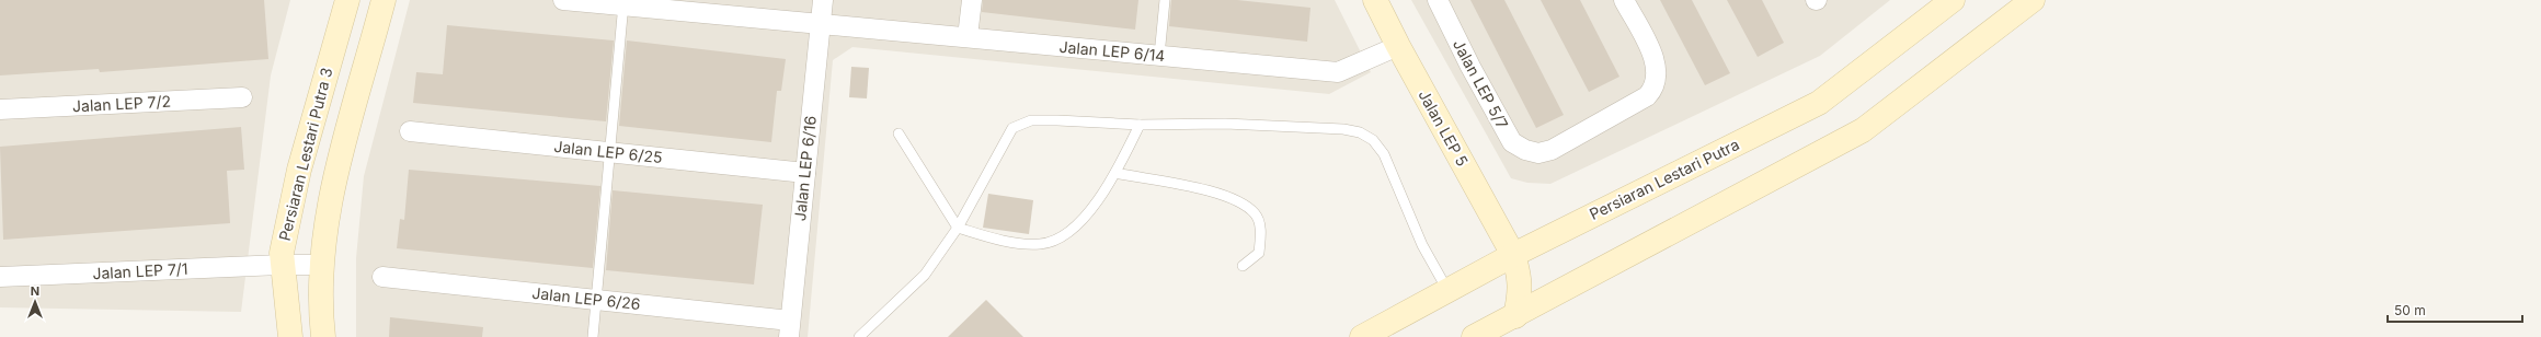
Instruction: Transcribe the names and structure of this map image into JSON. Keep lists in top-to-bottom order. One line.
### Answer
{"streets":{"street":["Jalan LEP 6/14","Jalan LEP 5/7","Jalan LEP 7/2","Jalan LEP 5","Jalan LEP 6/25","Persiaran Lestari Putra 3","Jalan LEP 6/16","Persiaran Lestari Putra","Jalan LEP 7/1","Jalan LEP 6/26"]},"crossings":[["Jalan LEP 6/14","Jalan LEP 5"],["Jalan LEP 6/14","Jalan LEP 6/16"],["Jalan LEP 5","Persiaran Lestari Putra"],["Jalan LEP 6/25","Jalan LEP 6/16"],["Persiaran Lestari Putra 3","Jalan LEP 7/1"],["Jalan LEP 6/16","Jalan LEP 6/26"]],"scale_bar":"50 m","north":"top"}
